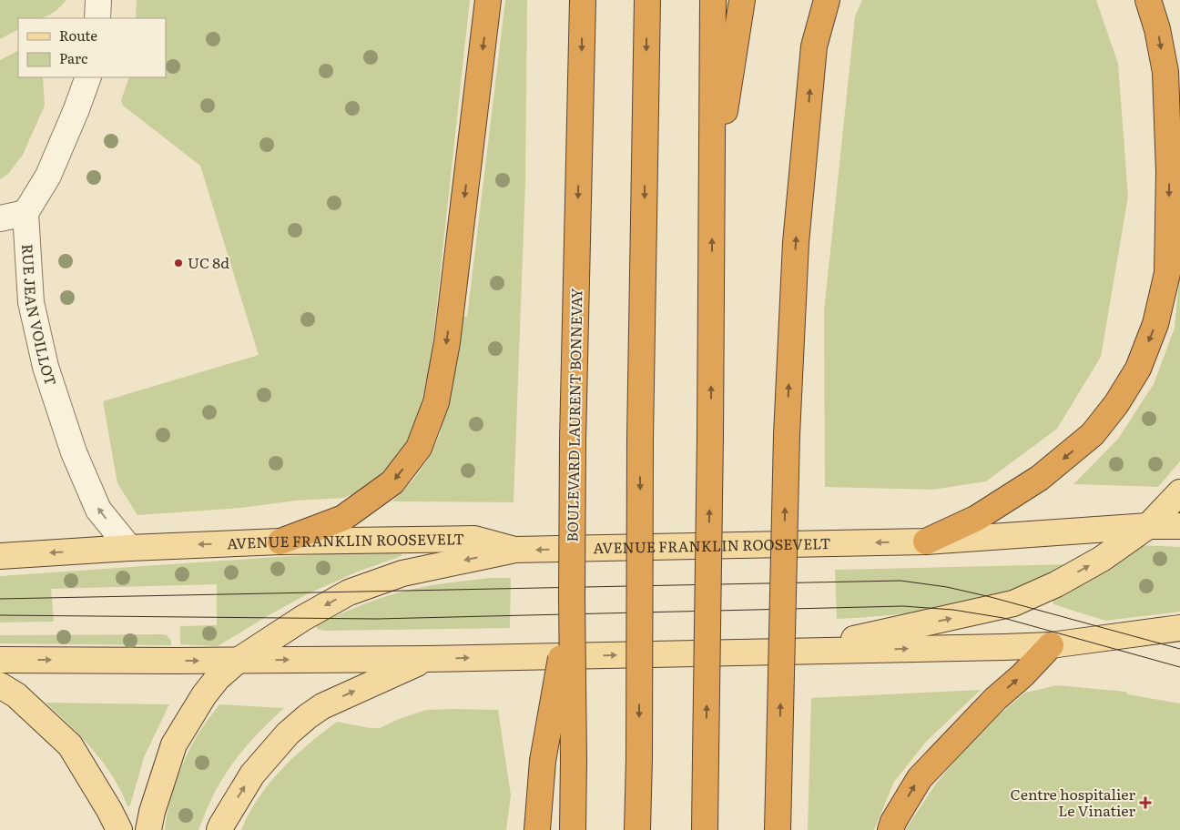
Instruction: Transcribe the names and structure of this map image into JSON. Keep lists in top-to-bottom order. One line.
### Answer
{"streets":{"highway":["BOULEVARD LAURENT BONNEVAY"],"main road":["AVENUE FRANKLIN ROOSEVELT"],"street":["RUE JEAN VOILLOT"]},"crossings":[["RUE JEAN VOILLOT","AVENUE FRANKLIN ROOSEVELT"]],"one_way":["RUE JEAN VOILLOT"],"places":{"other":["UC 8d"],"health":["Centre hospitalier Le Vinatier"]},"legend":["Route","Parc"]}
